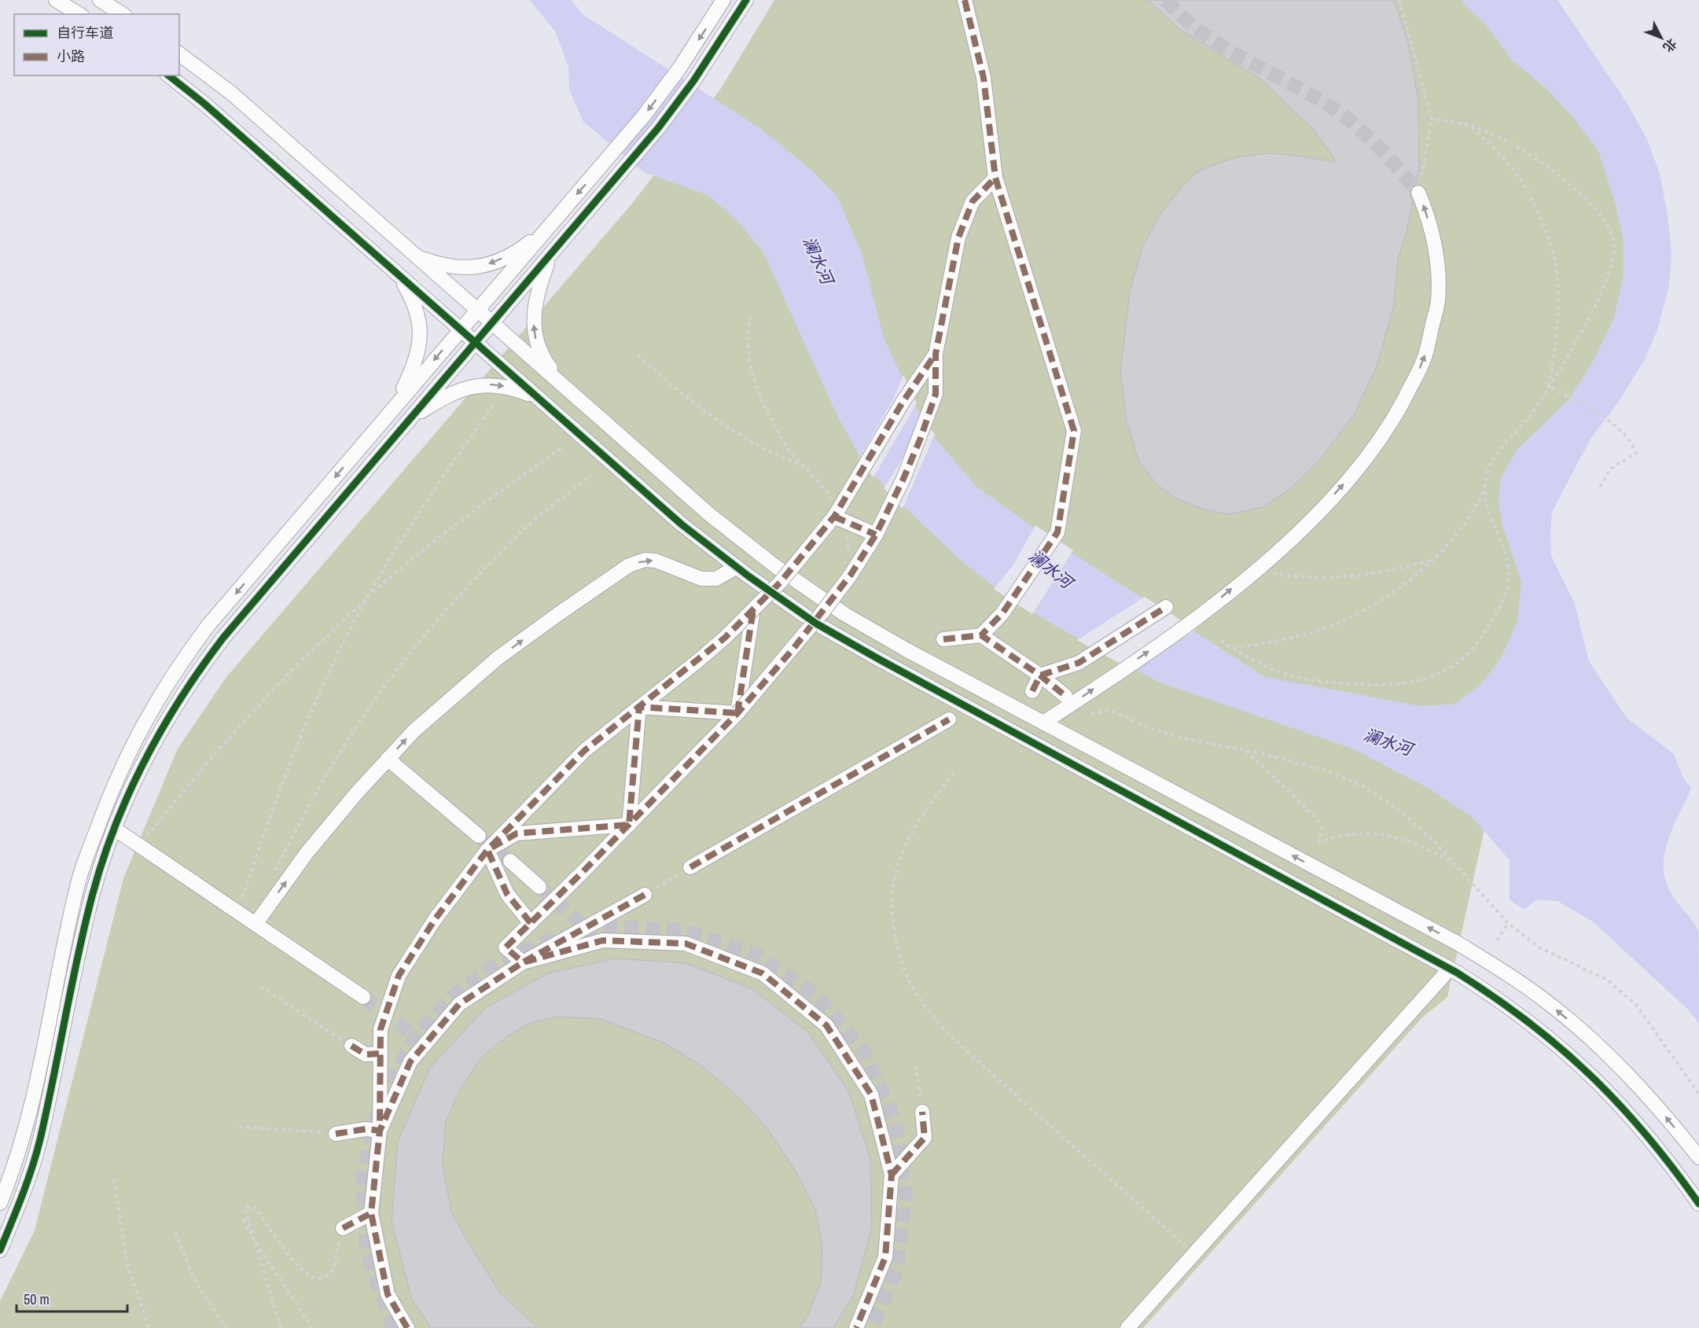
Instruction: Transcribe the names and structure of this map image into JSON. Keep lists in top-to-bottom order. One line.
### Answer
{"water":["澜水河"],"legend":["自行车道","小路"],"scale_bar":"50 m","north":"bottom right"}
